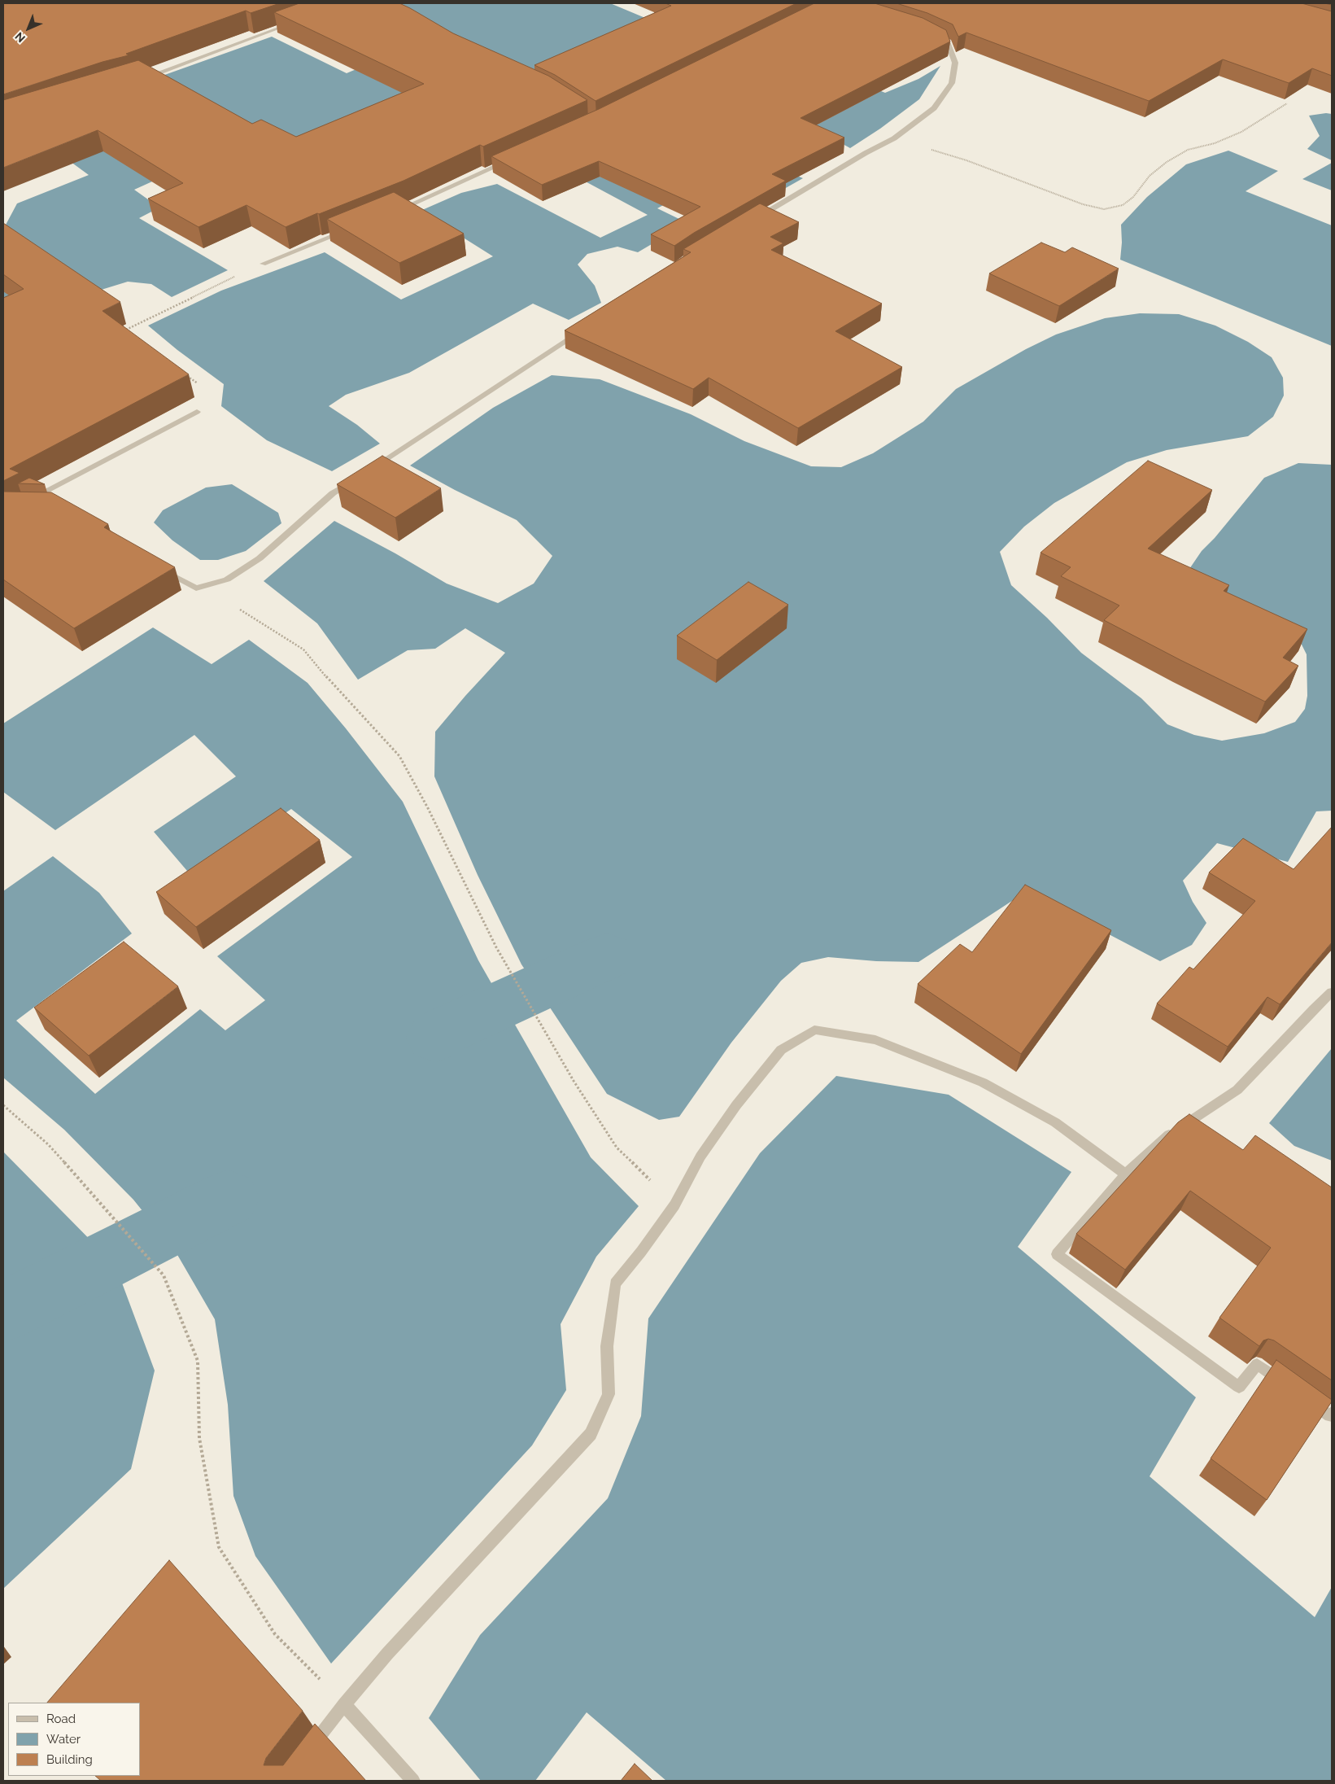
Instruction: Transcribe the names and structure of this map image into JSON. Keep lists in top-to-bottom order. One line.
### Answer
{"legend":["Road","Water","Building"],"north":"bottom left"}
